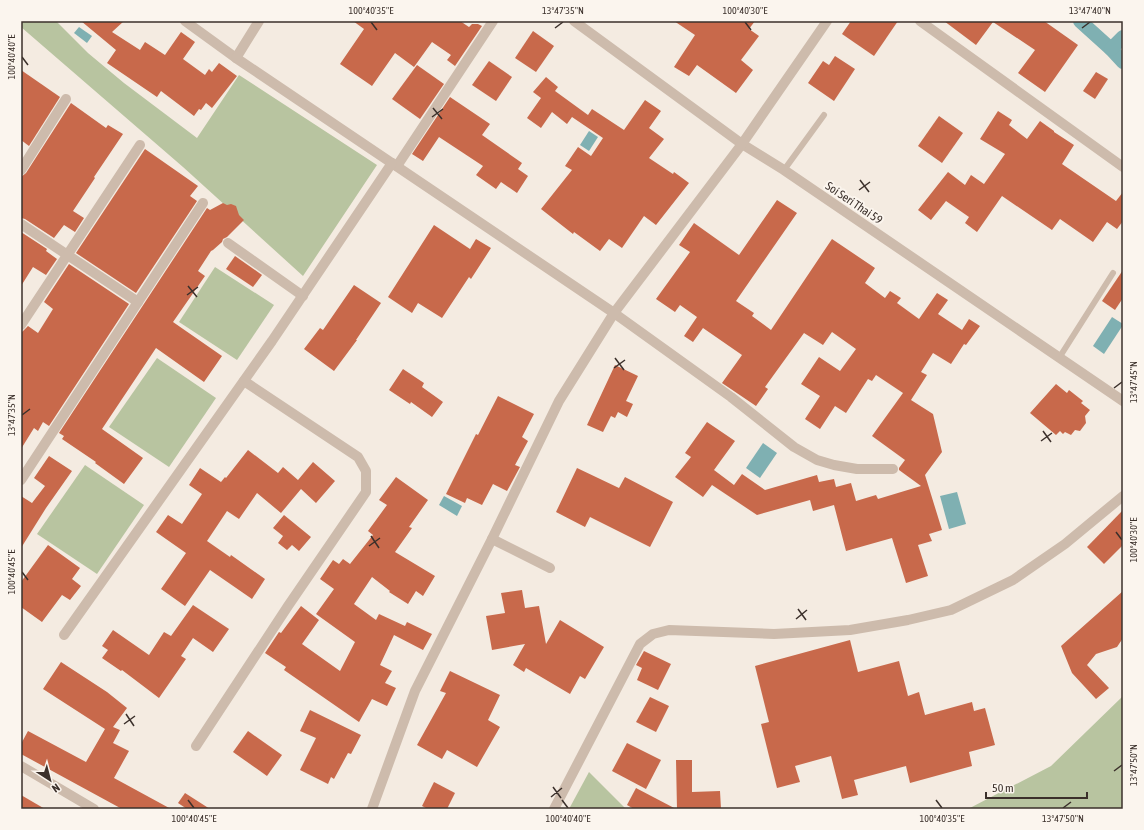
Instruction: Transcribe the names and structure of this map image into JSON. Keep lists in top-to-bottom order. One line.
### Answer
{"streets":{"street":["Soi Seri Thai 59"]},"scale_bar":"50 m","north":"bottom right","coordinates":["100°40'35\"E","13°47'35\"N","100°40'30\"E","13°47'40\"N","100°40'40\"E","13°47'45\"N","100°40'45\"E","13°47'50\"N"]}
